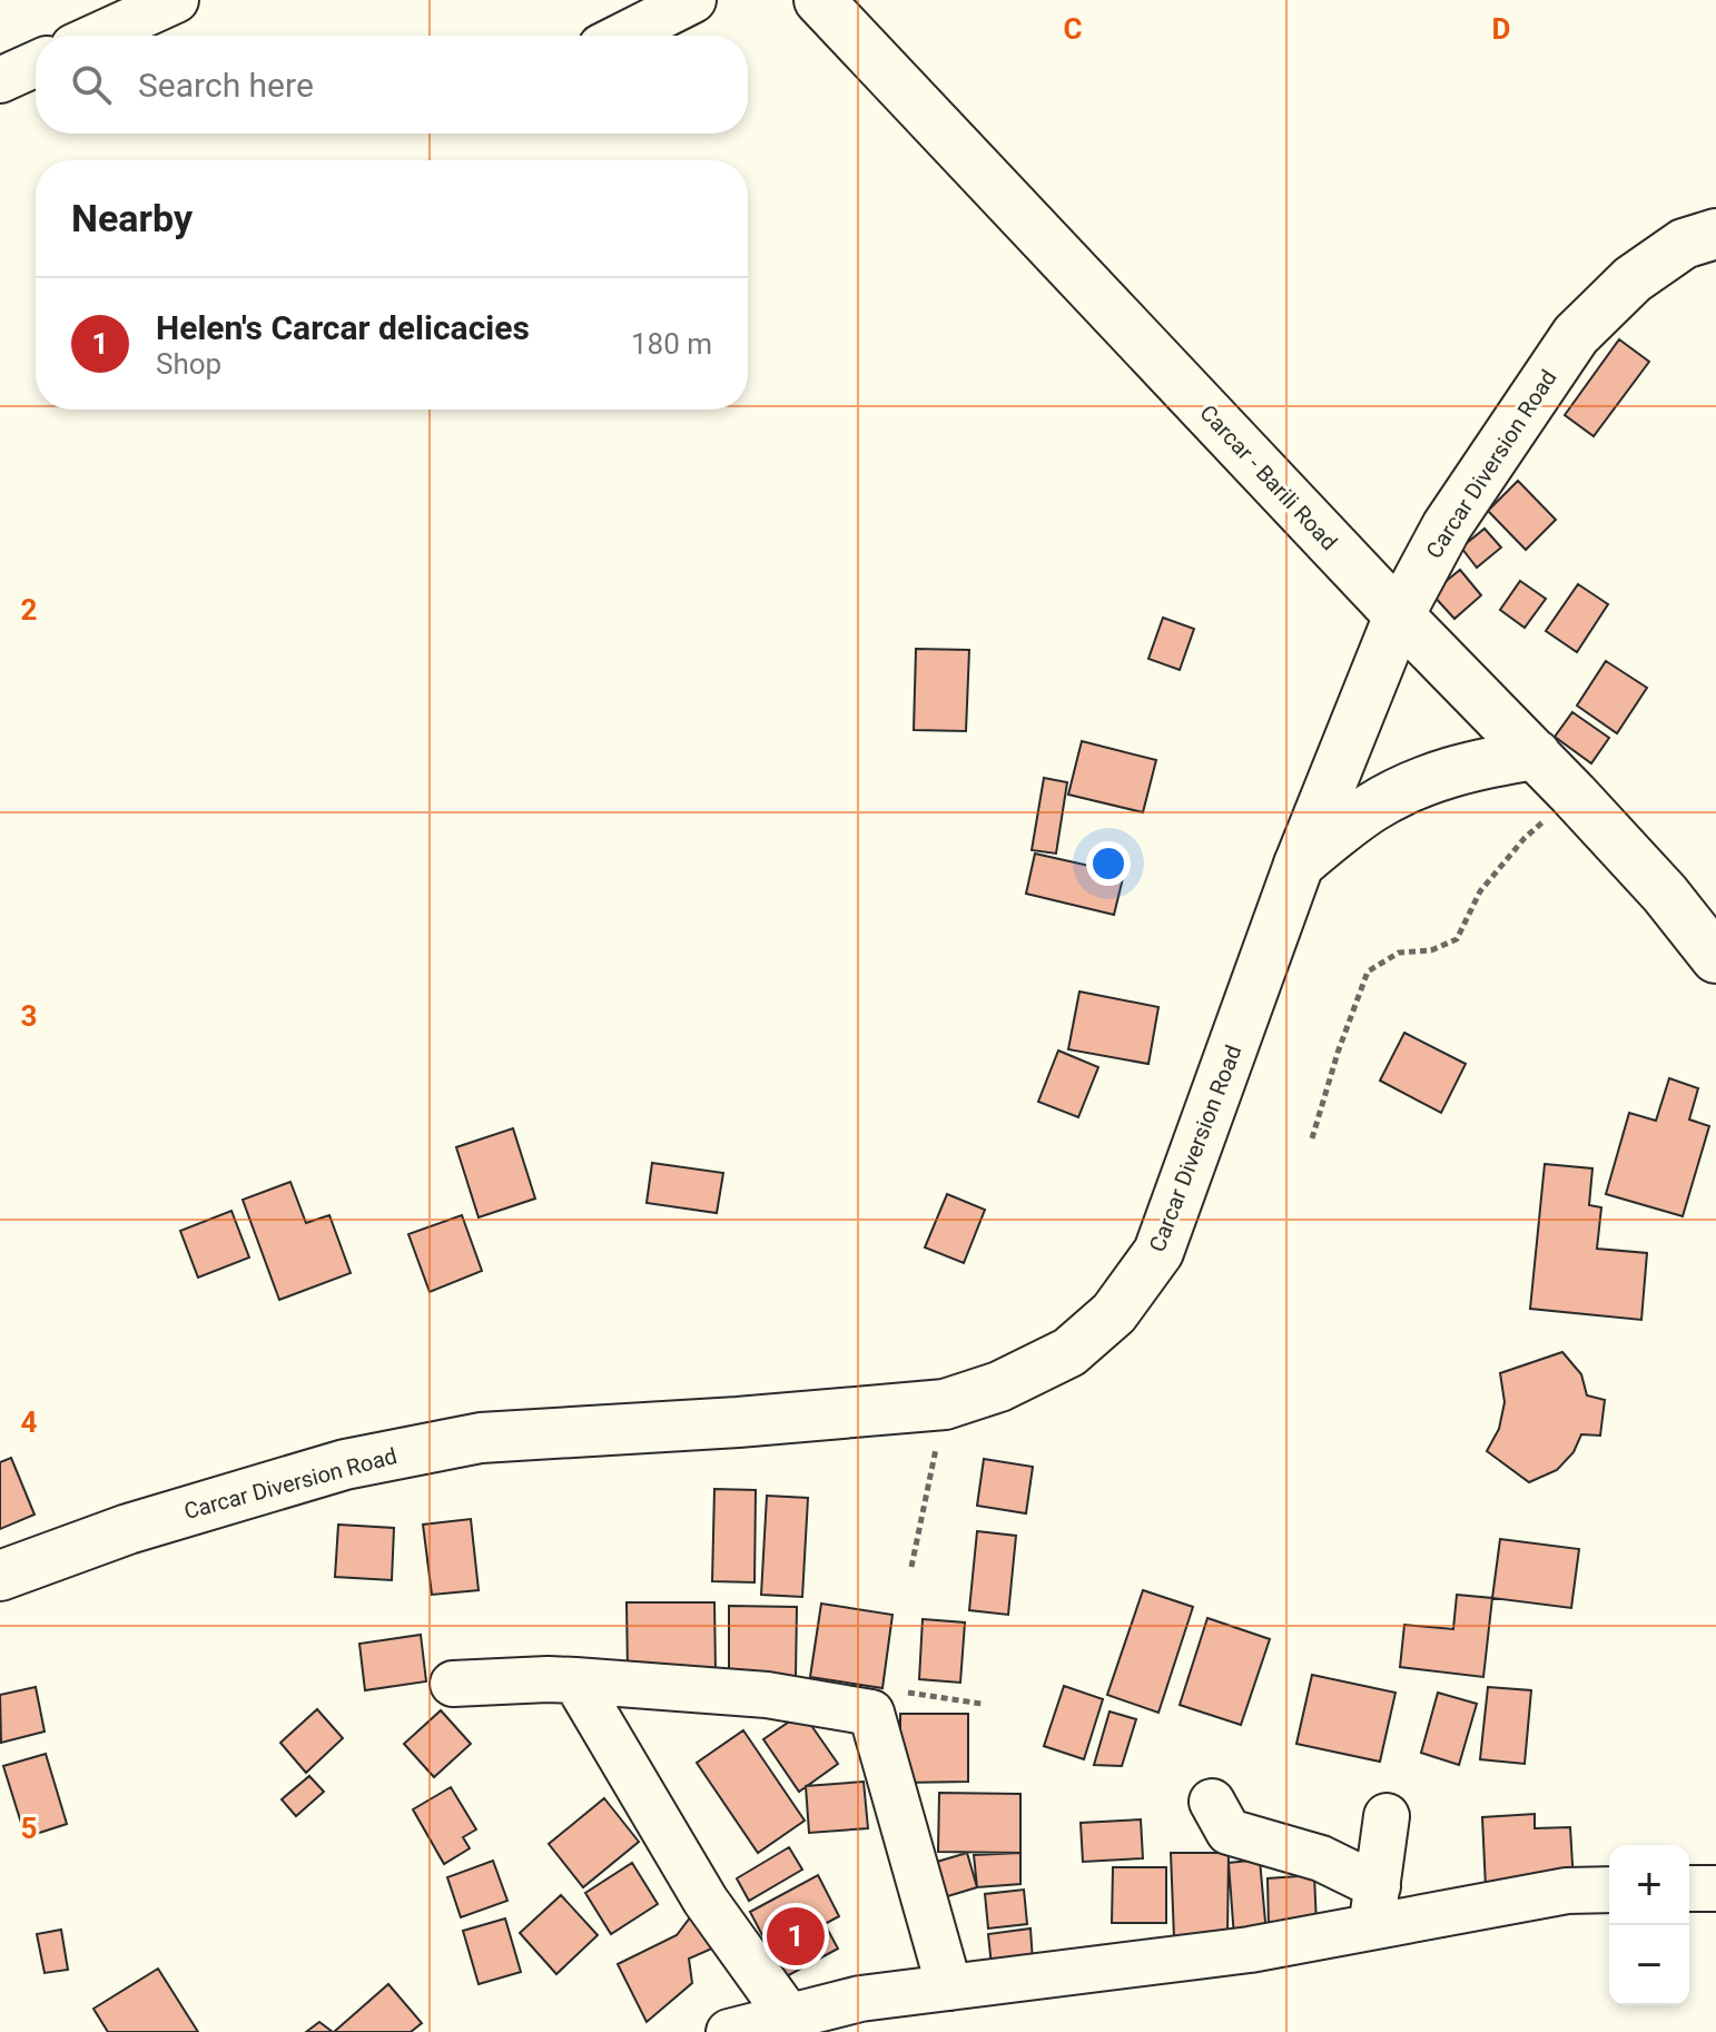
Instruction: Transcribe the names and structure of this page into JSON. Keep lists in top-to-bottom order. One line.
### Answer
{"streets":{"main road":["Carcar Diversion Road","Carcar - Barili Road"]},"crossings":[["Carcar Diversion Road","Carcar - Barili Road"]],"page":{"search":"Search here","heading":"Nearby","list":[{"mark":"1","name":"Helen's Carcar delicacies","note":"Shop","value":"180 m"}],"map_buttons":["+","−"],"pins":"1"},"grid":{"columns":["C","D"],"rows":["2","3","4","5"]}}
